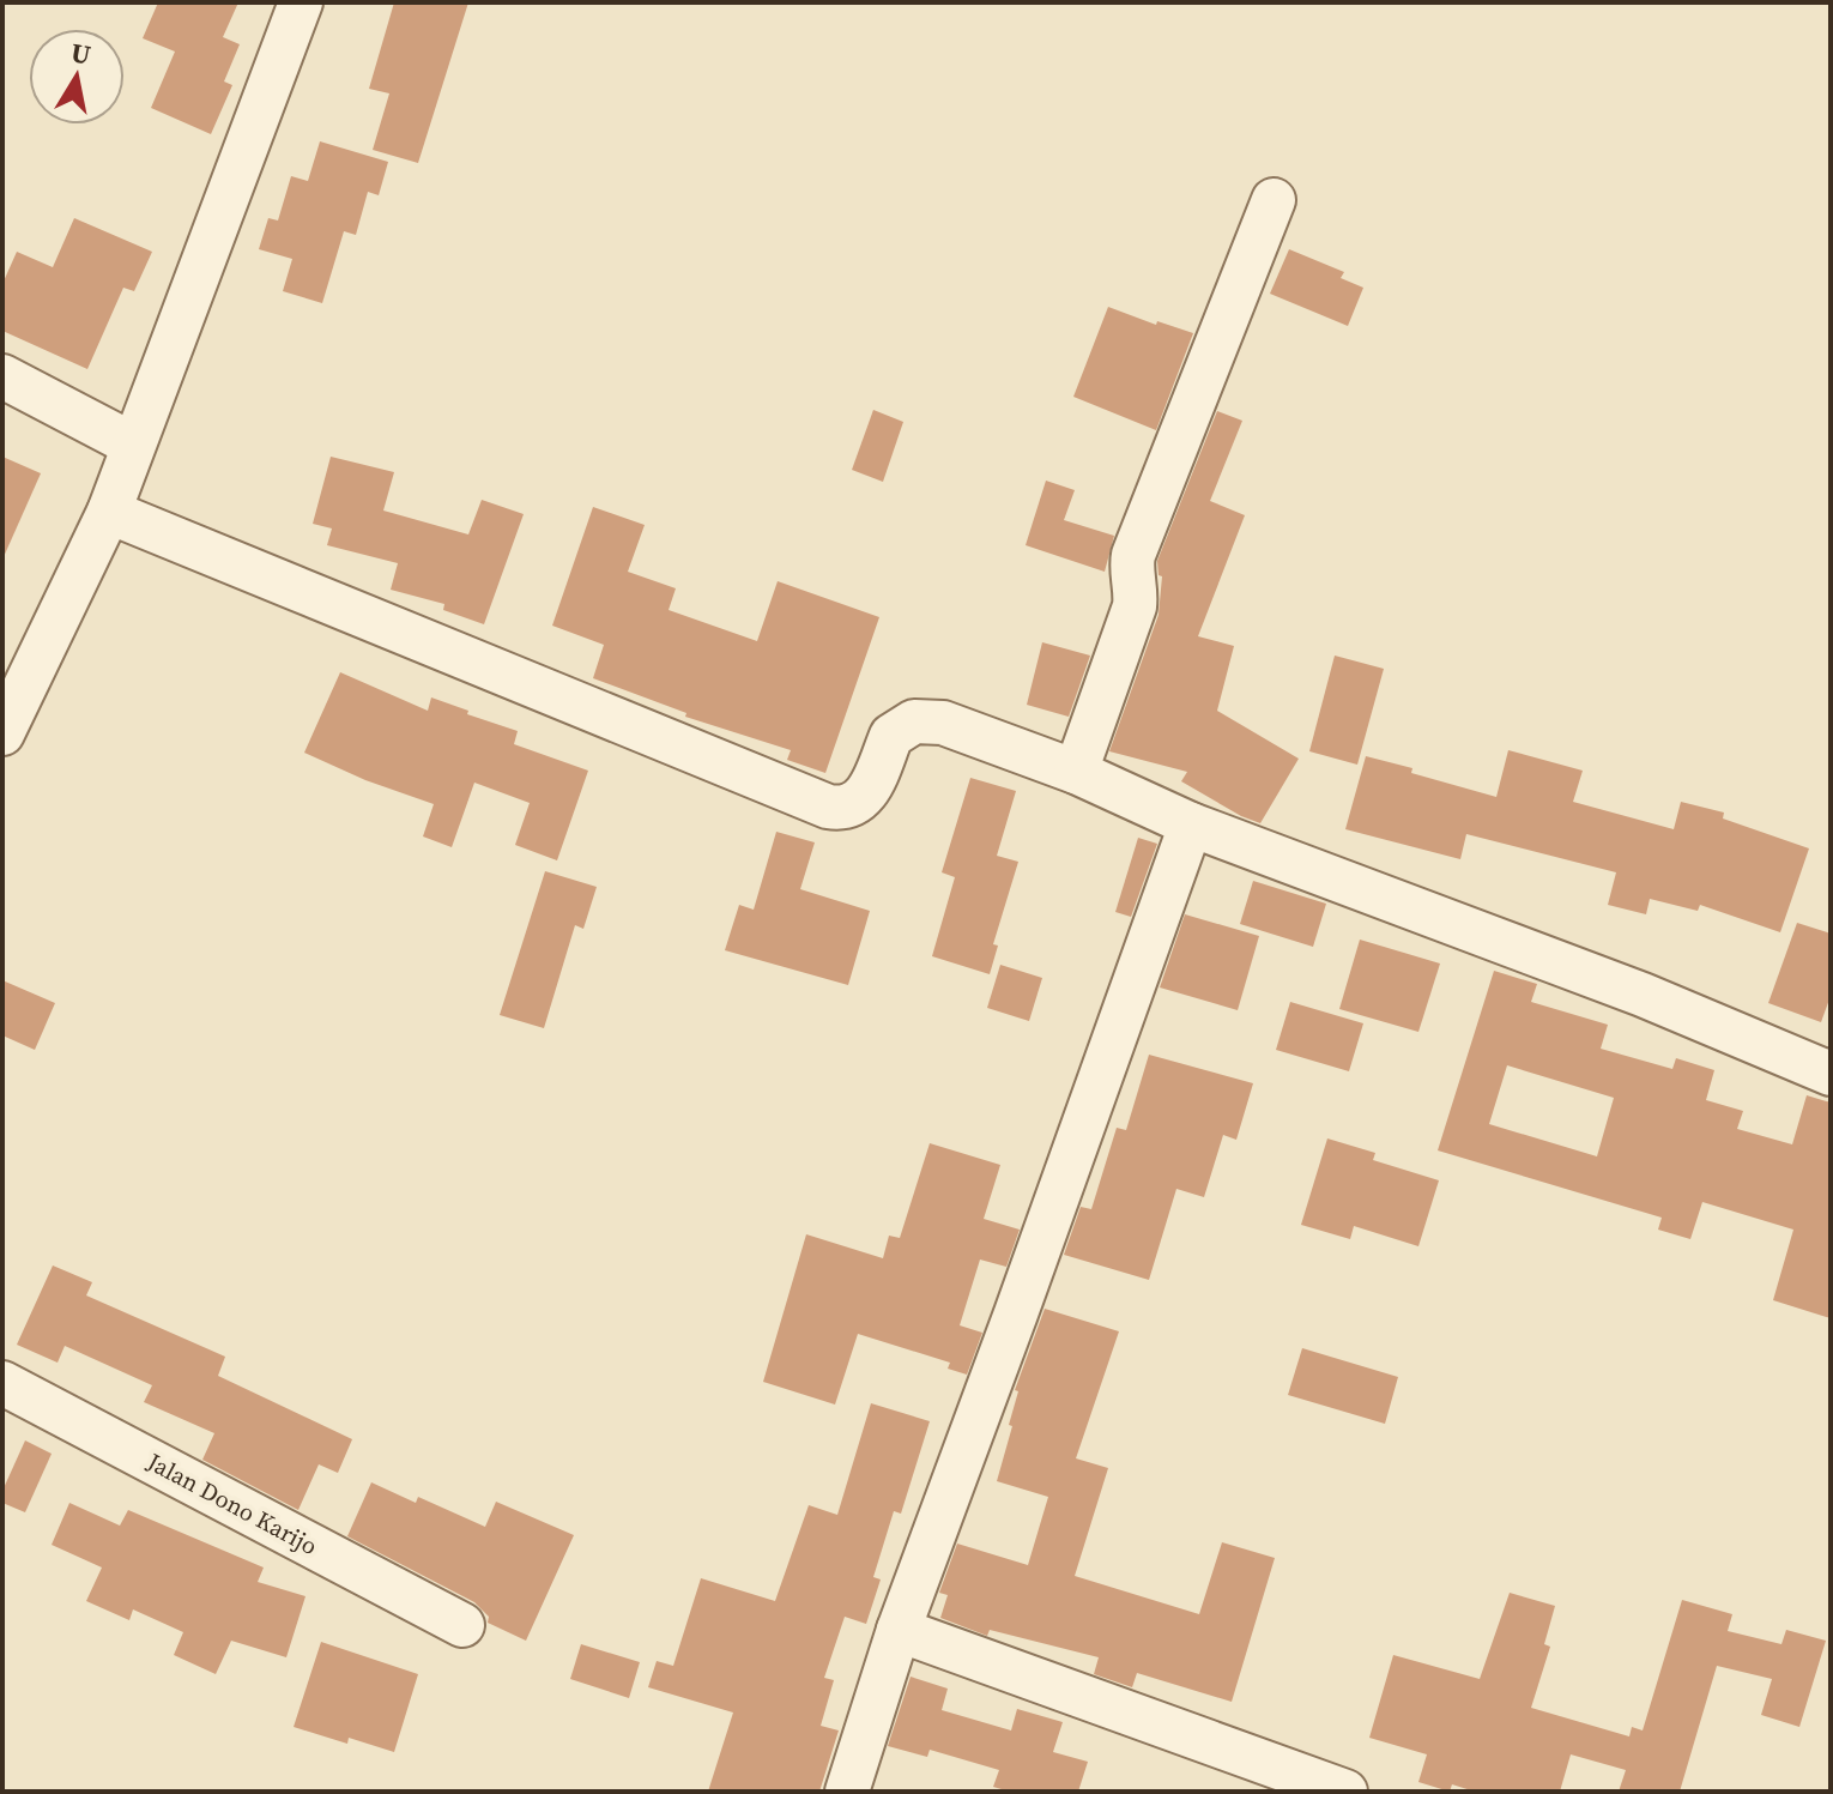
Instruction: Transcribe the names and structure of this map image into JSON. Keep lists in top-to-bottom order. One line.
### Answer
{"streets":{"street":["Jalan Dono Karijo"]},"north":"top"}
